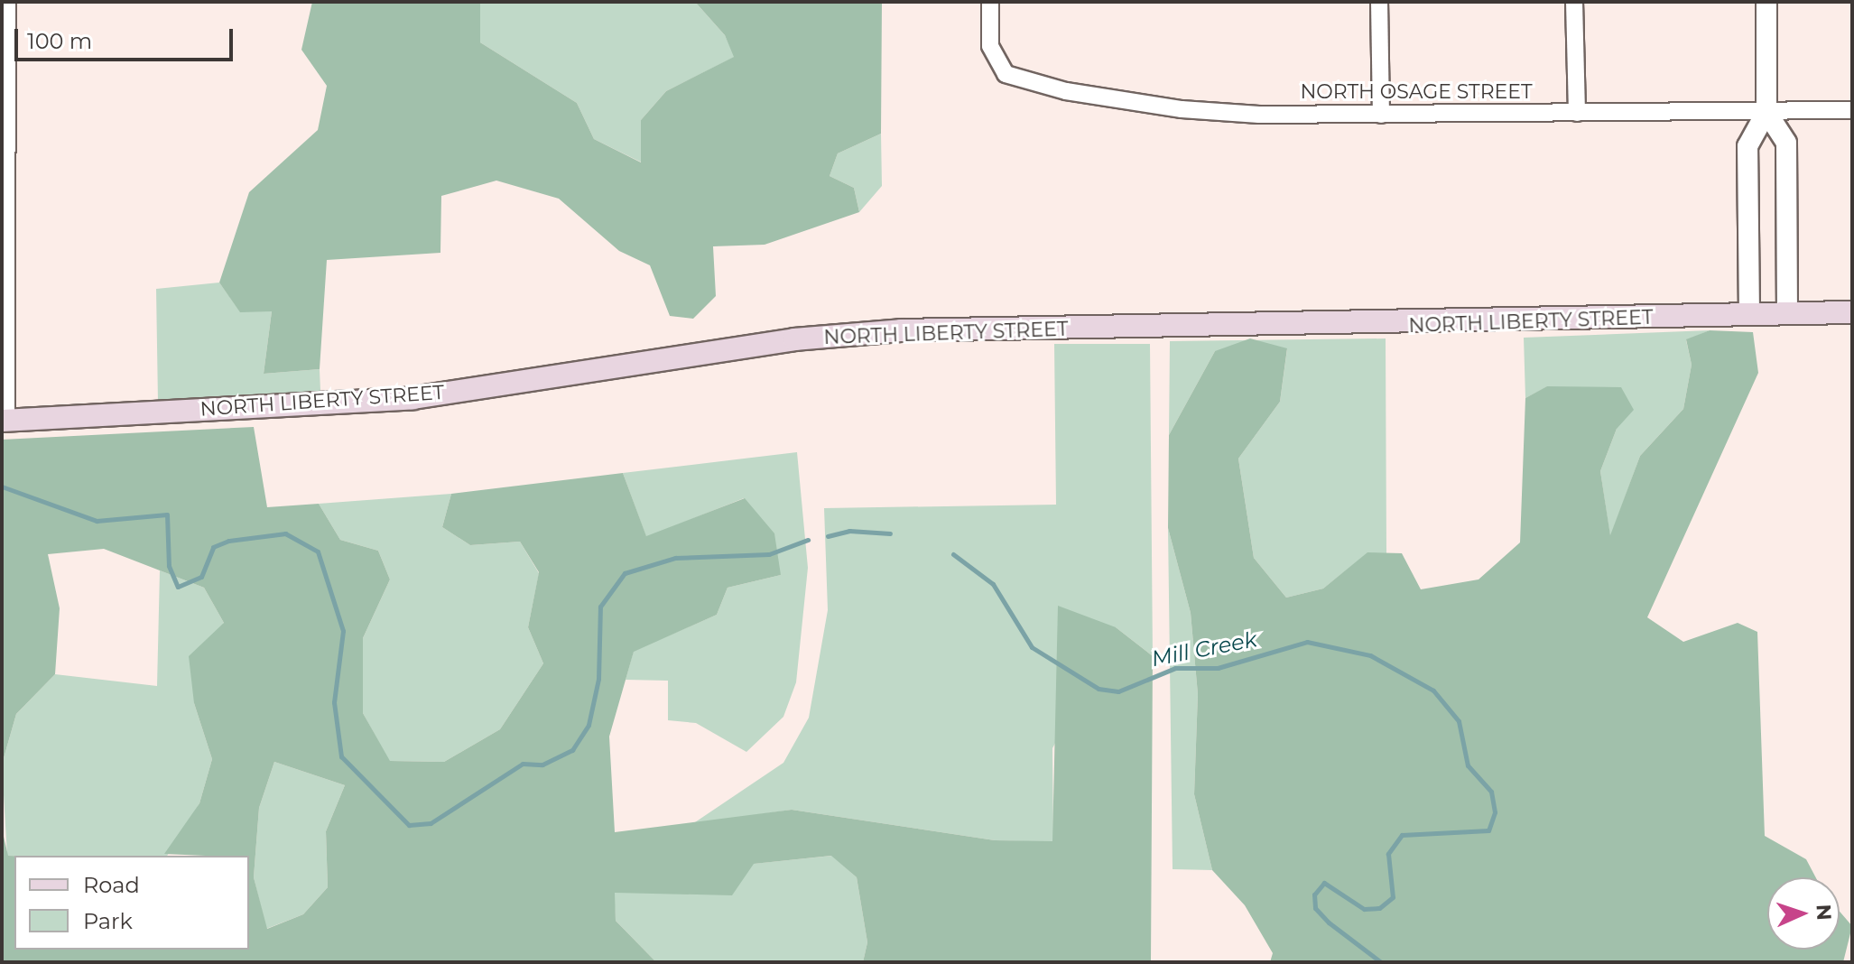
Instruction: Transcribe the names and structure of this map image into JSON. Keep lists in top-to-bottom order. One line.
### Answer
{"streets":{"main road":["NORTH LIBERTY STREET"],"street":["NORTH OSAGE STREET"]},"water":["Mill Creek"],"legend":["Road","Park"],"scale_bar":"100 m","north":"right"}
